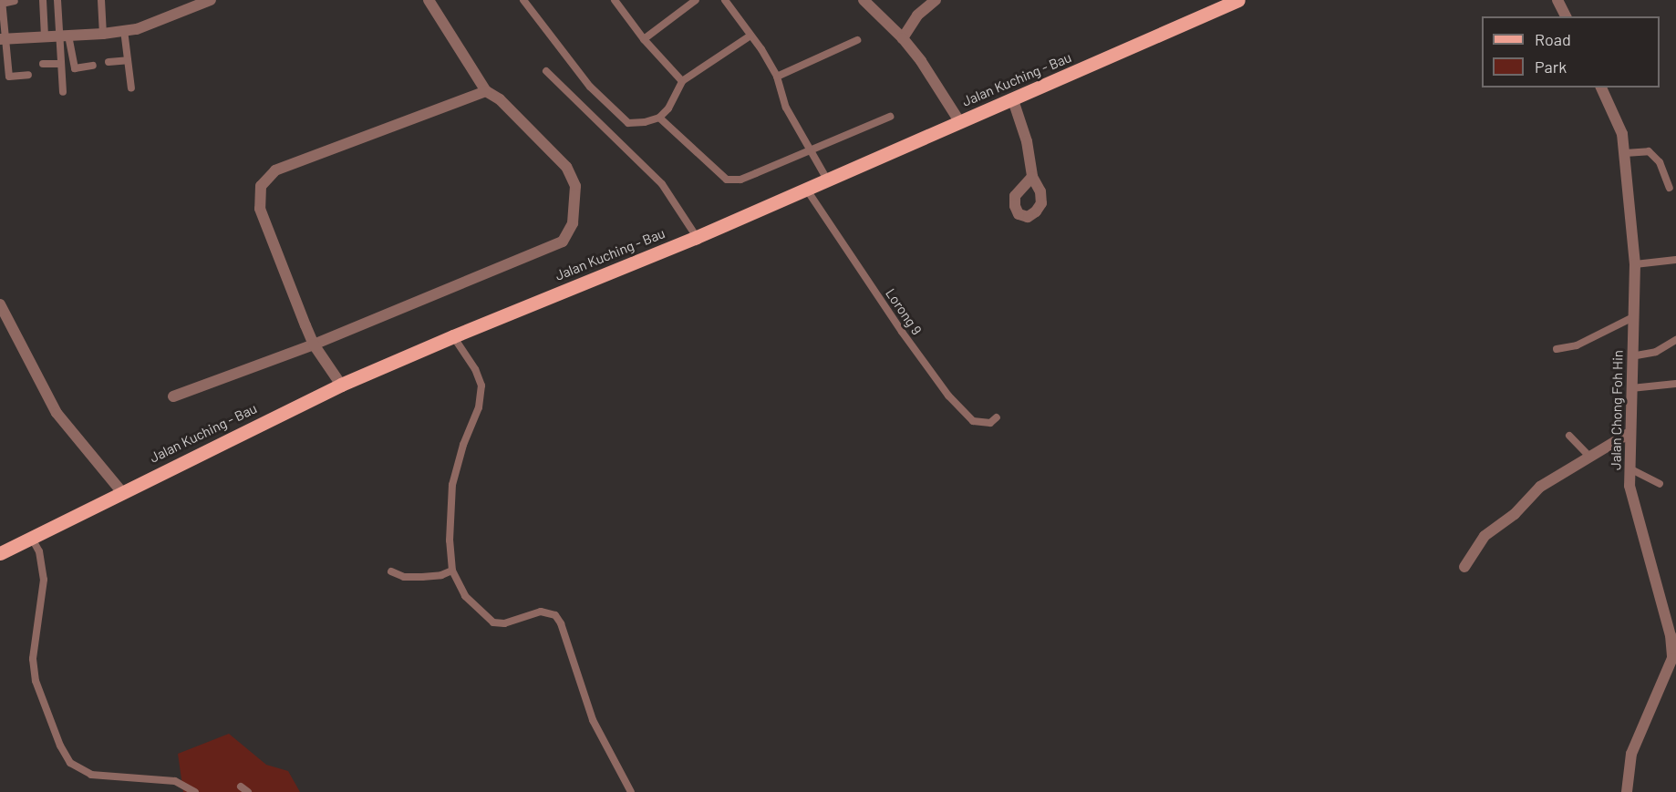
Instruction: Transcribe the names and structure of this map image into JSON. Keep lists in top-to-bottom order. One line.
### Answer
{"streets":{"main road":["Jalan Kuching - Bau"],"street":["Jalan Chong Foh Hin"],"lane":["Lorong 9"]},"crossings":[["Jalan Kuching - Bau","Lorong 9"]],"legend":["Road","Park"]}
